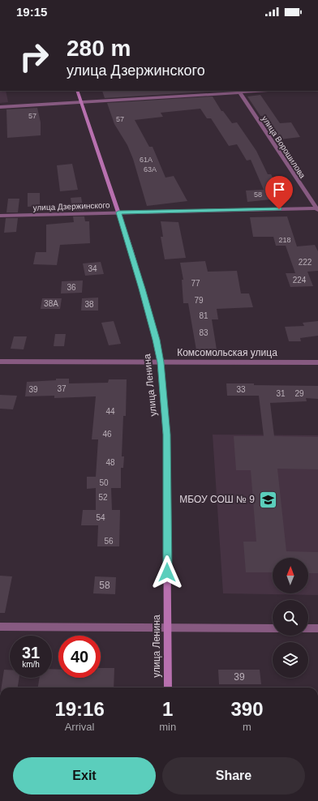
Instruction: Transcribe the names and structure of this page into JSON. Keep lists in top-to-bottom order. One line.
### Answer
{"streets":{"street":["улица Ворошилова","улица Дзержинского","Комсомольская улица","улица Ленина"]},"crossings":[["улица Ворошилова","улица Дзержинского"],["улица Дзержинского","улица Ленина"],["Комсомольская улица","улица Ленина"]],"places":{"school or university":["МБОУ СОШ № 9"]},"house_numbers":["57","57","61А","63А","58","218","222","34","224","77","36","79","38А","38","81","83","37","39","33","31","29","44","46","48","50","52","54","56","58","39"],"north":"top","page":{"status":"19:15","turn":["280 m","улица Дзержинского"],"speed":"31 km/h","limit":"40","eta":["19:16","Arrival","1","min","390","m"],"buttons":["Exit","Share"]}}
